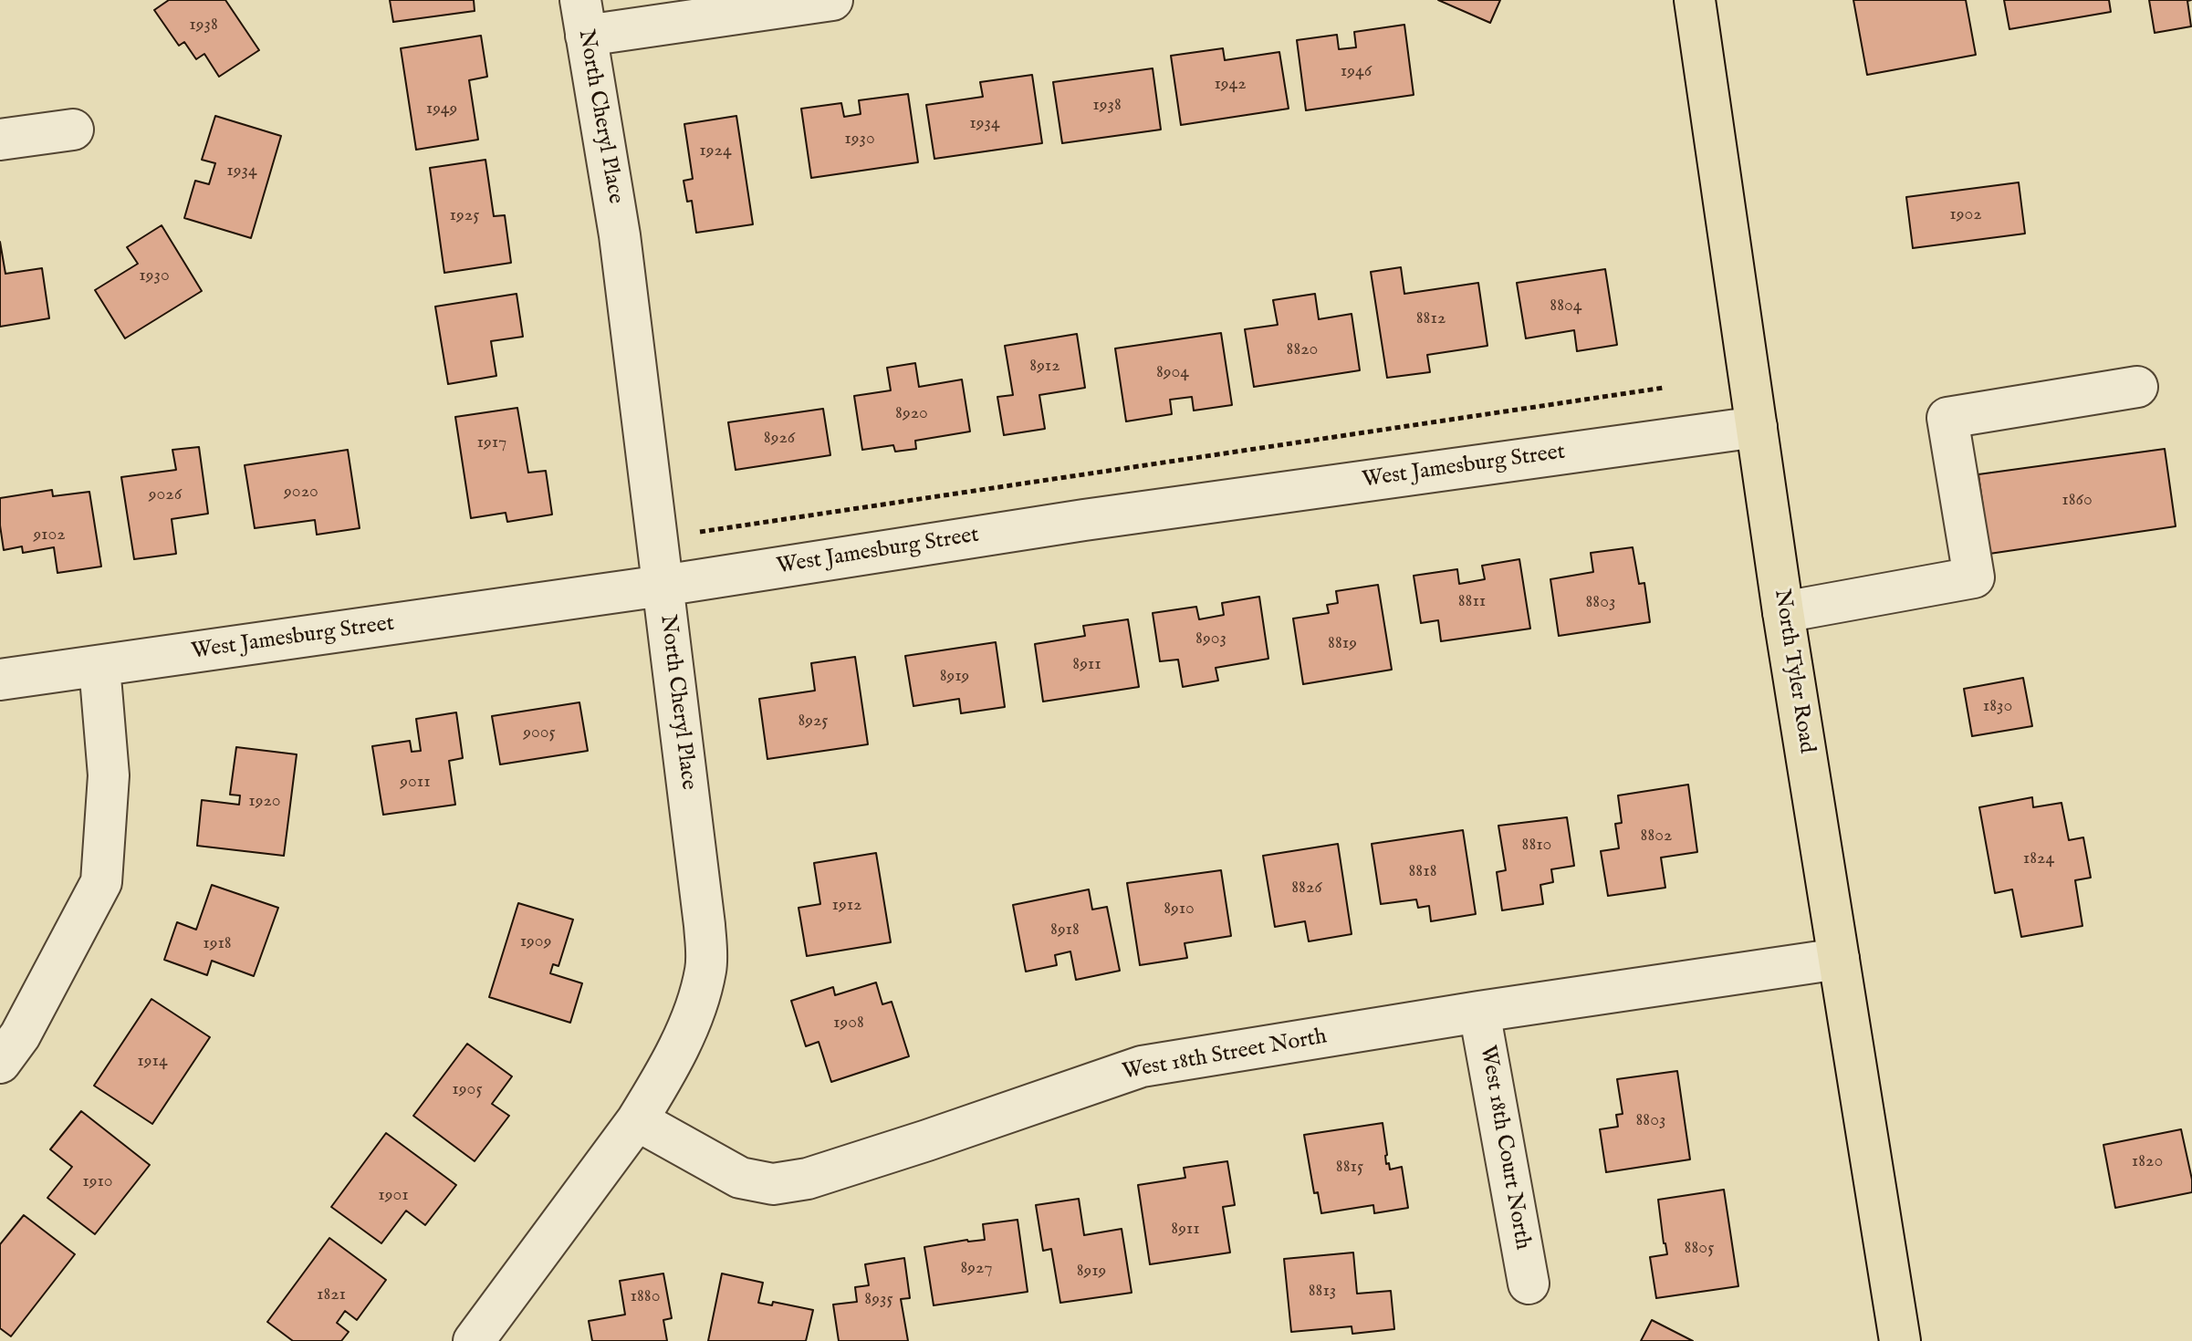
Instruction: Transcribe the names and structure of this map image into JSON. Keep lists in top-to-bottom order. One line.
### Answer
{"streets":{"main road":["North Tyler Road"],"street":["North Cheryl Place","West Jamesburg Street","West 18th Street North","West 18th Court North"]},"crossings":[["North Cheryl Place","West Jamesburg Street"],["North Cheryl Place","West 18th Street North"],["West Jamesburg Street","North Tyler Road"],["North Tyler Road","West 18th Street North"],["West 18th Street North","West 18th Court North"]],"house_numbers":["1938","1946","1942","1938","1949","1934","1930","1924","1934","1902","1925","1930","8804","8812","8820","8912","8904","8920","8926","1917","9020","9026","1860","9102","8811","8803","8903","8819","8911","8919","1830","8925","9005","9011","1920","8802","8810","1824","8818","8826","1912","8910","8918","1909","1918","1908","1914","1905","8803","1820","8815","1910","1901","8911","8805","8927","8919","8813","1821","1880","8935"]}
